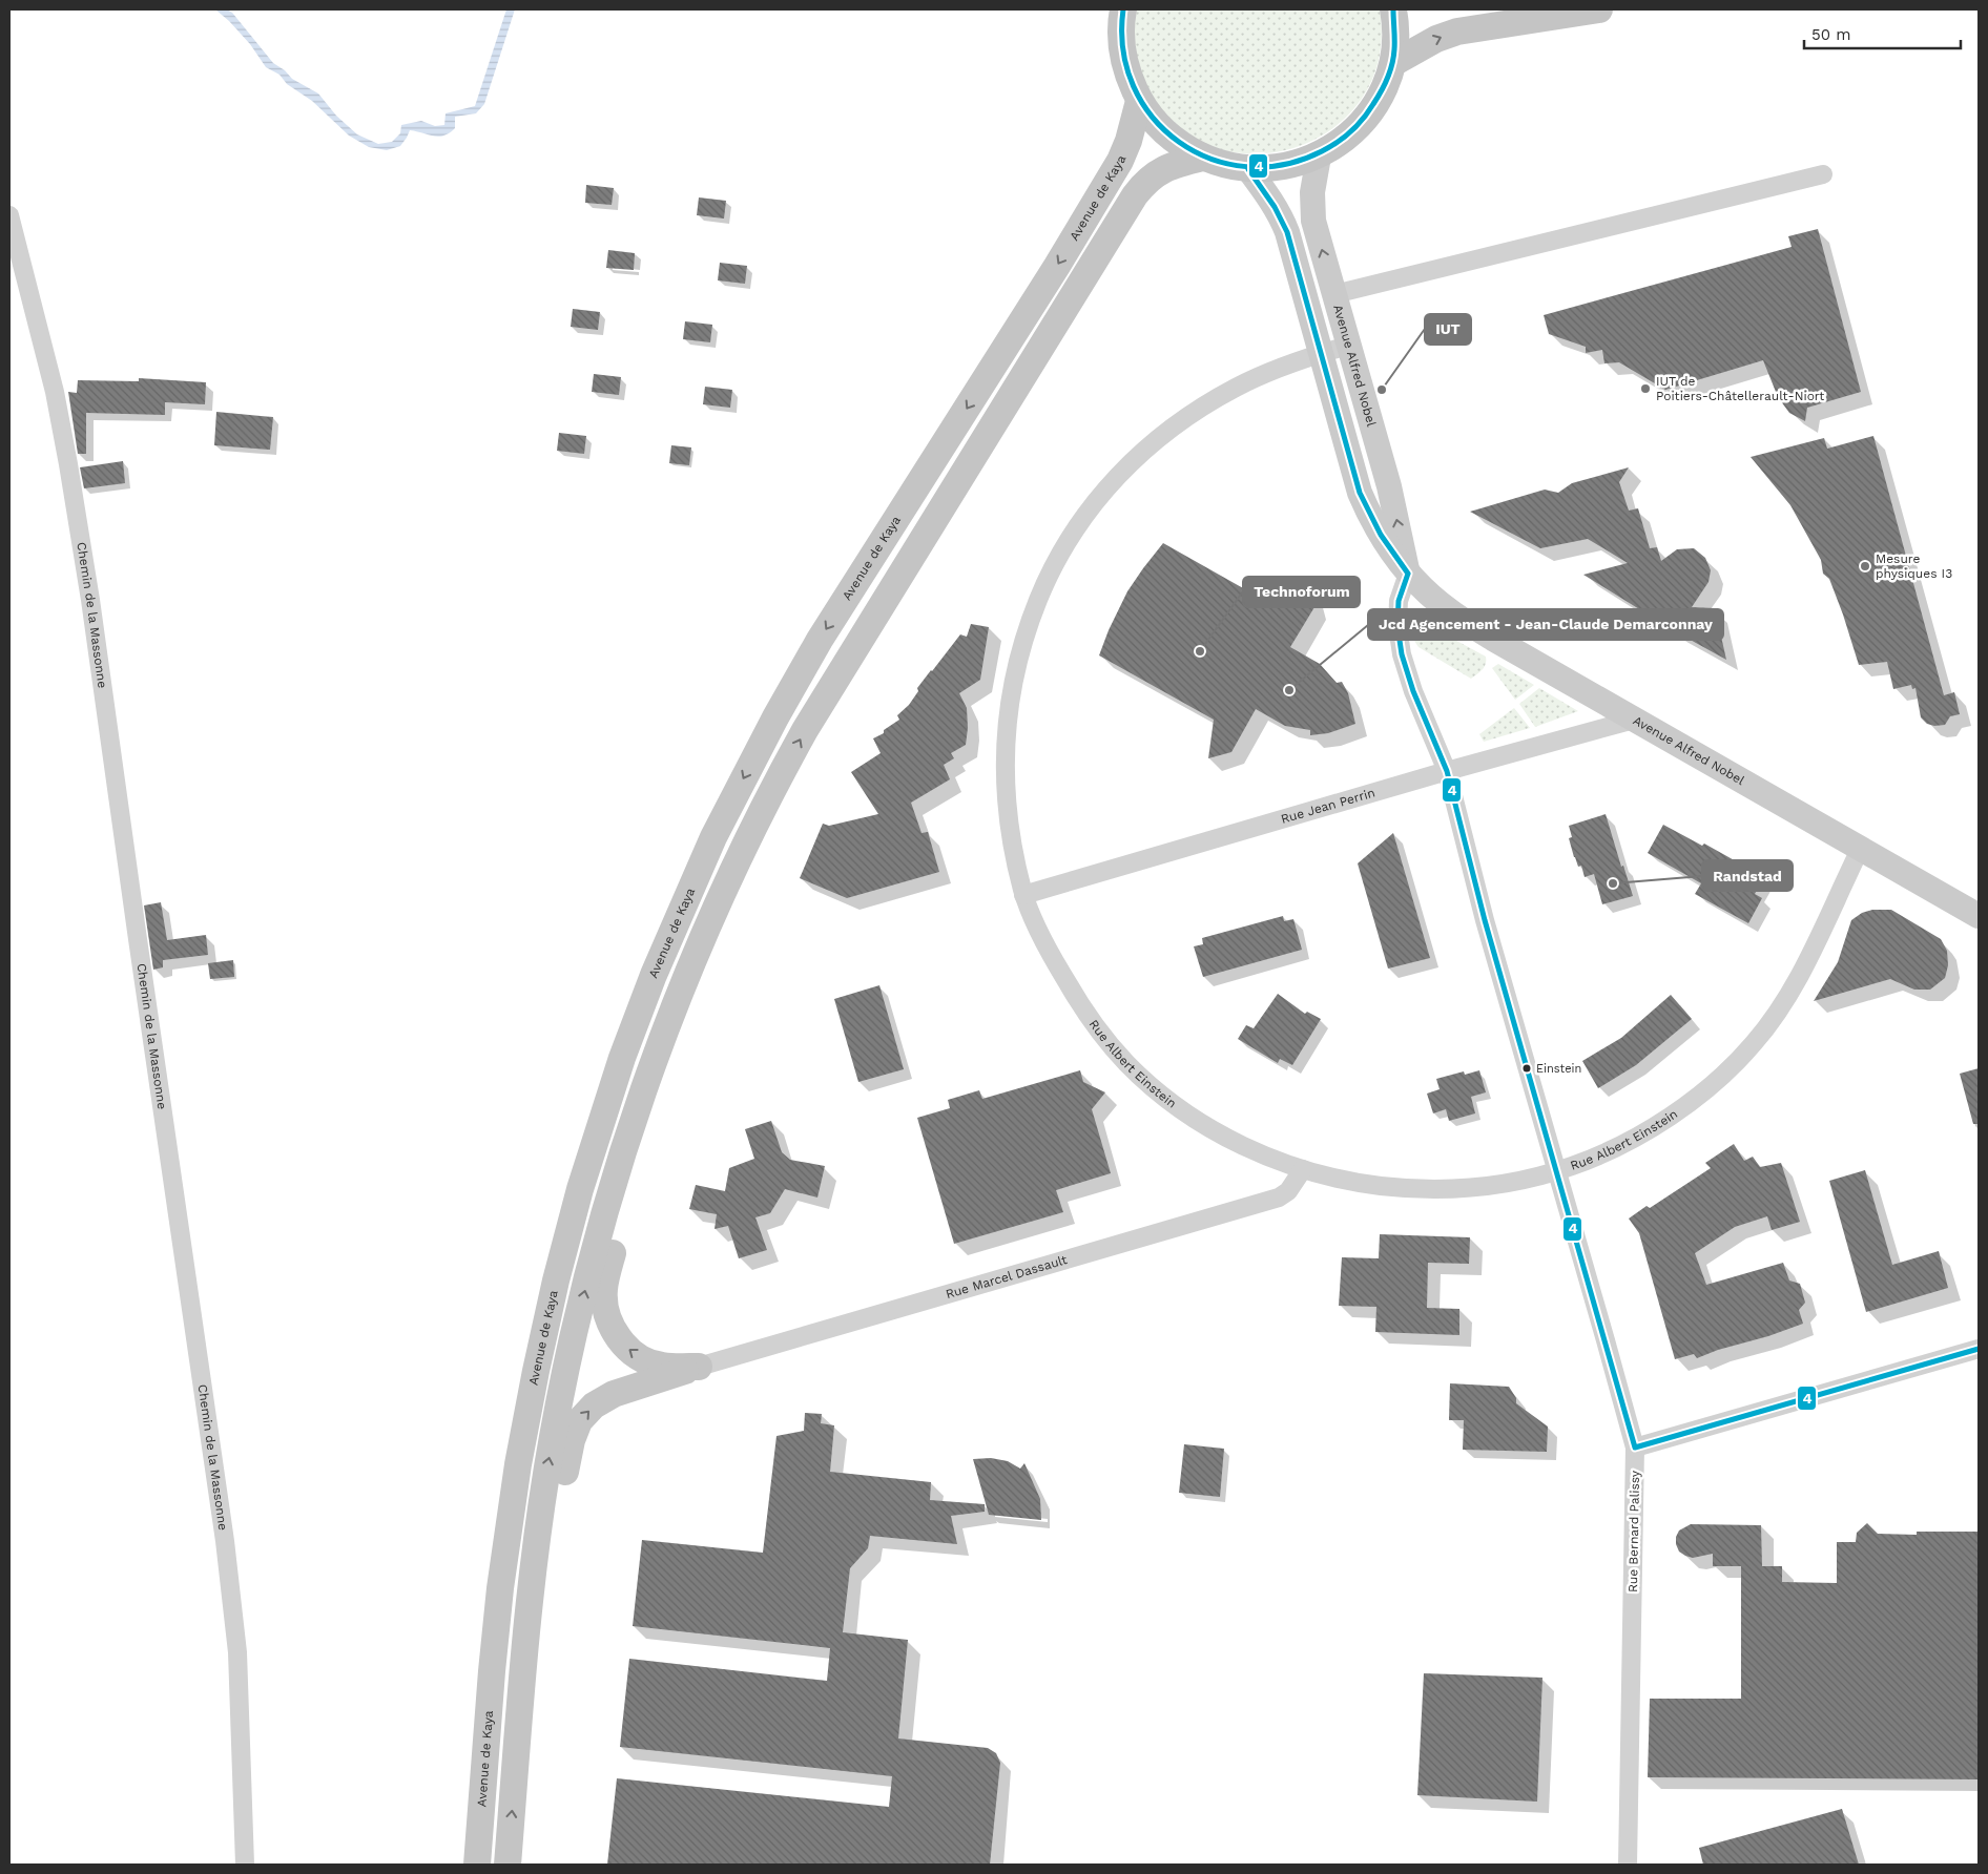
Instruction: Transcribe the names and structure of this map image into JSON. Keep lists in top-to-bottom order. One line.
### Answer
{"streets":{"main road":["Avenue de Kaya"],"street":["Avenue Alfred Nobel","Chemin de la Massonne","Rue Jean Perrin","Rue Albert Einstein","Rue Marcel Dassault","Rue Bernard Palissy"]},"crossings":[["Avenue Alfred Nobel","Rue Jean Perrin"],["Avenue Alfred Nobel","Rue Albert Einstein"],["Avenue Alfred Nobel","Rue Bernard Palissy"],["Rue Jean Perrin","Rue Albert Einstein"],["Rue Jean Perrin","Rue Bernard Palissy"],["Rue Albert Einstein","Rue Marcel Dassault"],["Rue Albert Einstein","Rue Bernard Palissy"]],"places":["IUT de Poitiers-Châtellerault-Niort","IUT","Mesure physiques I3","Technoforum","Jcd Agencement - Jean-Claude Demarconnay","Randstad","Einstein"],"lines":["transit line 4"],"scale_bar":"50 m"}
